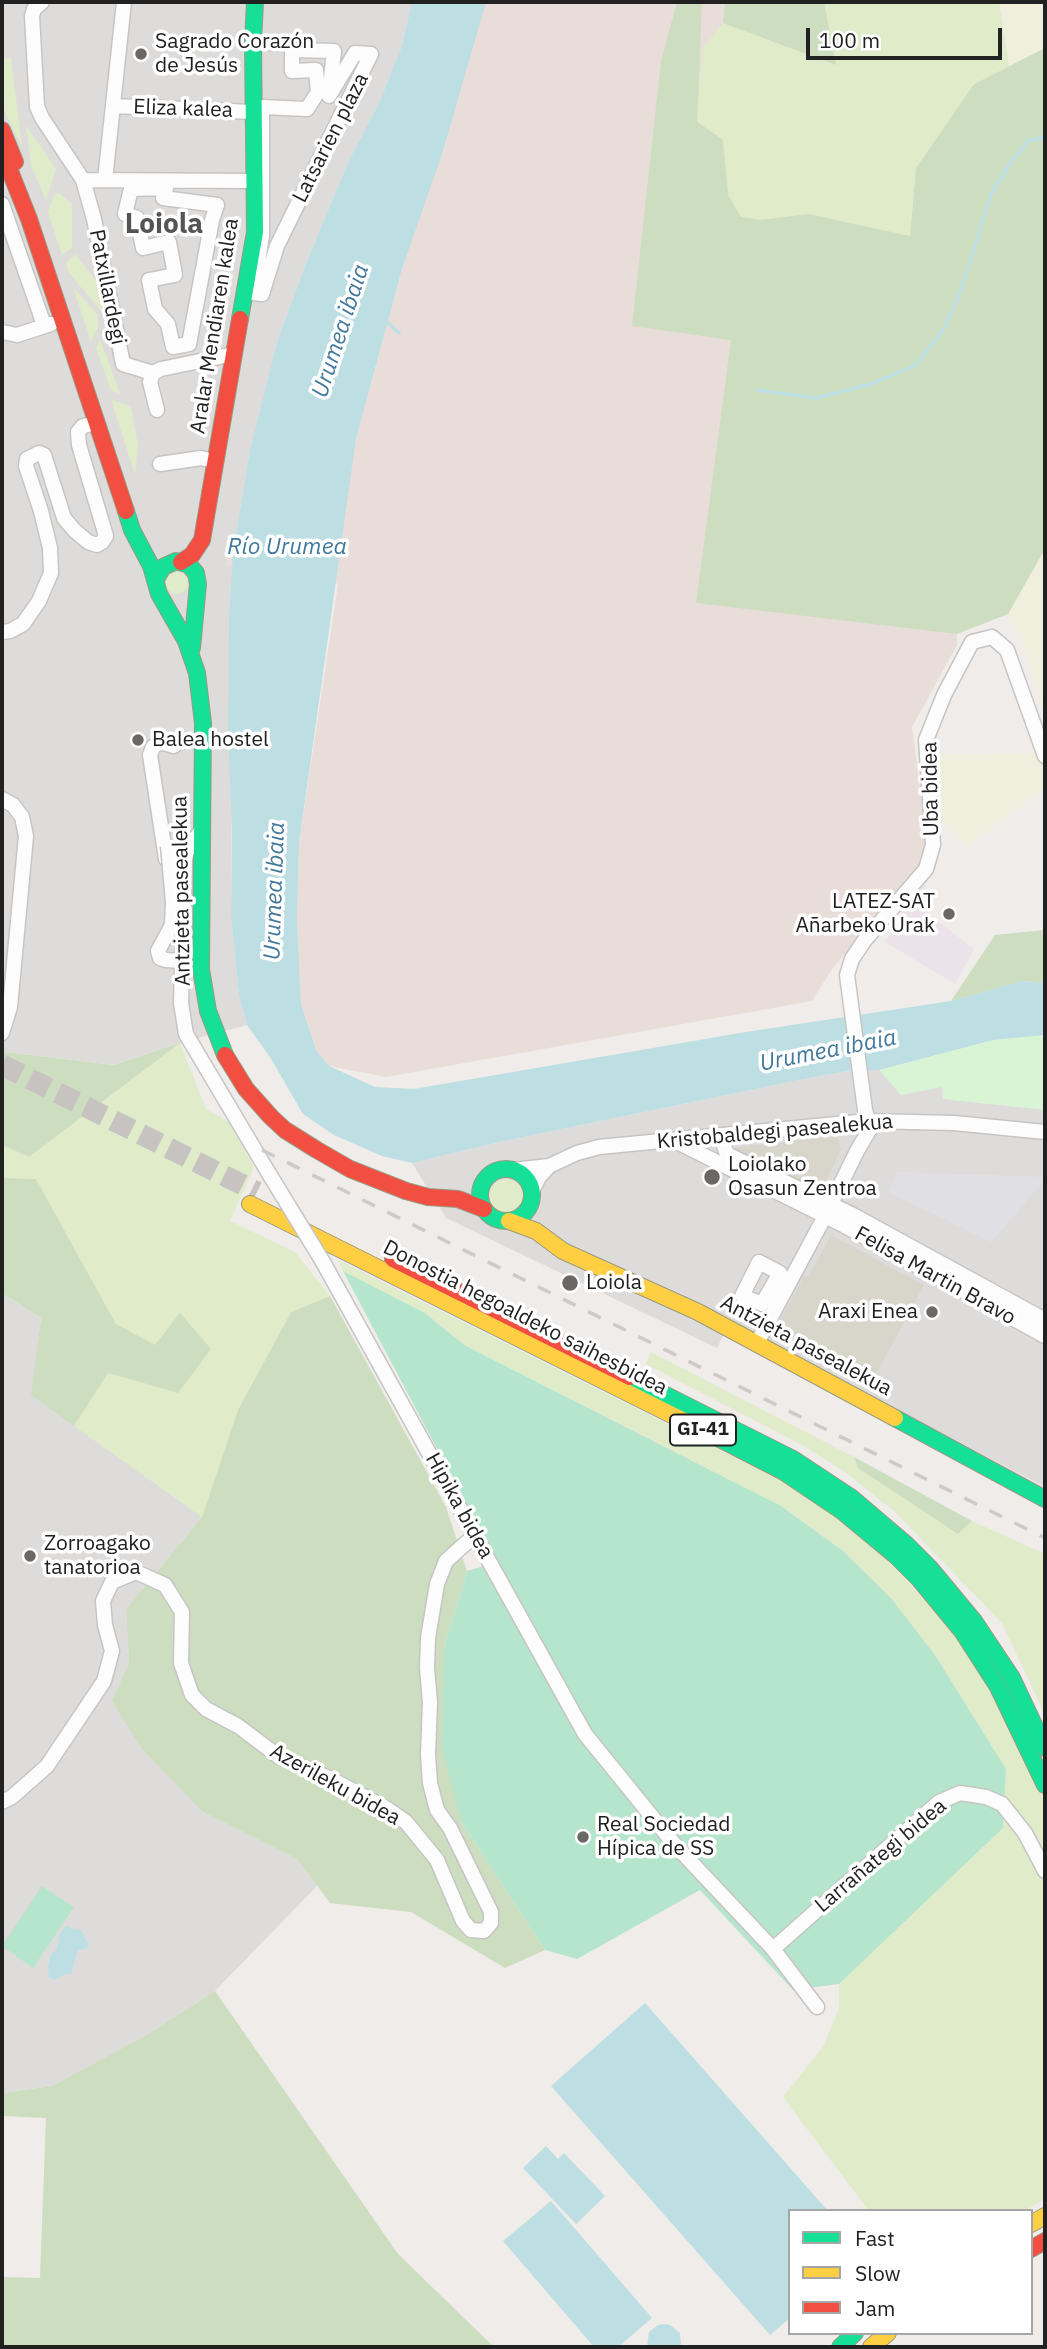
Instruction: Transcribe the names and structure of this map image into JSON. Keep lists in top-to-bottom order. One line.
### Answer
{"streets":{"main road":["Aralar Mendiaren kalea","Antzieta pasealekua","Donostia hegoaldeko saihesbidea","GI-41"],"street":["Eliza kalea","Latsarien plaza","Patxillardegi","Uba bidea","Kristobaldegi pasealekua","Felisa Martin Bravo","Hipika bidea","Azerileku bidea","Larrañategi bidea"]},"crossings":[["Eliza kalea","Latsarien plaza"],["Eliza kalea","Aralar Mendiaren kalea"],["Latsarien plaza","Aralar Mendiaren kalea"],["Uba bidea","Kristobaldegi pasealekua"],["Antzieta pasealekua","Kristobaldegi pasealekua"],["Antzieta pasealekua","Hipika bidea"],["Hipika bidea","Azerileku bidea"],["Hipika bidea","Larrañategi bidea"]],"districts":["Loiola"],"water":["Urumea ibaia","Río Urumea"],"places":["Sagrado Corazón de Jesús","Balea hostel","LATEZ-SAT Añarbeko Urak","Loiolako Osasun Zentroa","Loiola","Araxi Enea","Zorroagako tanatorioa","Real Sociedad Hípica de SS"],"legend":["Fast","Slow","Jam"],"scale_bar":"100 m"}
